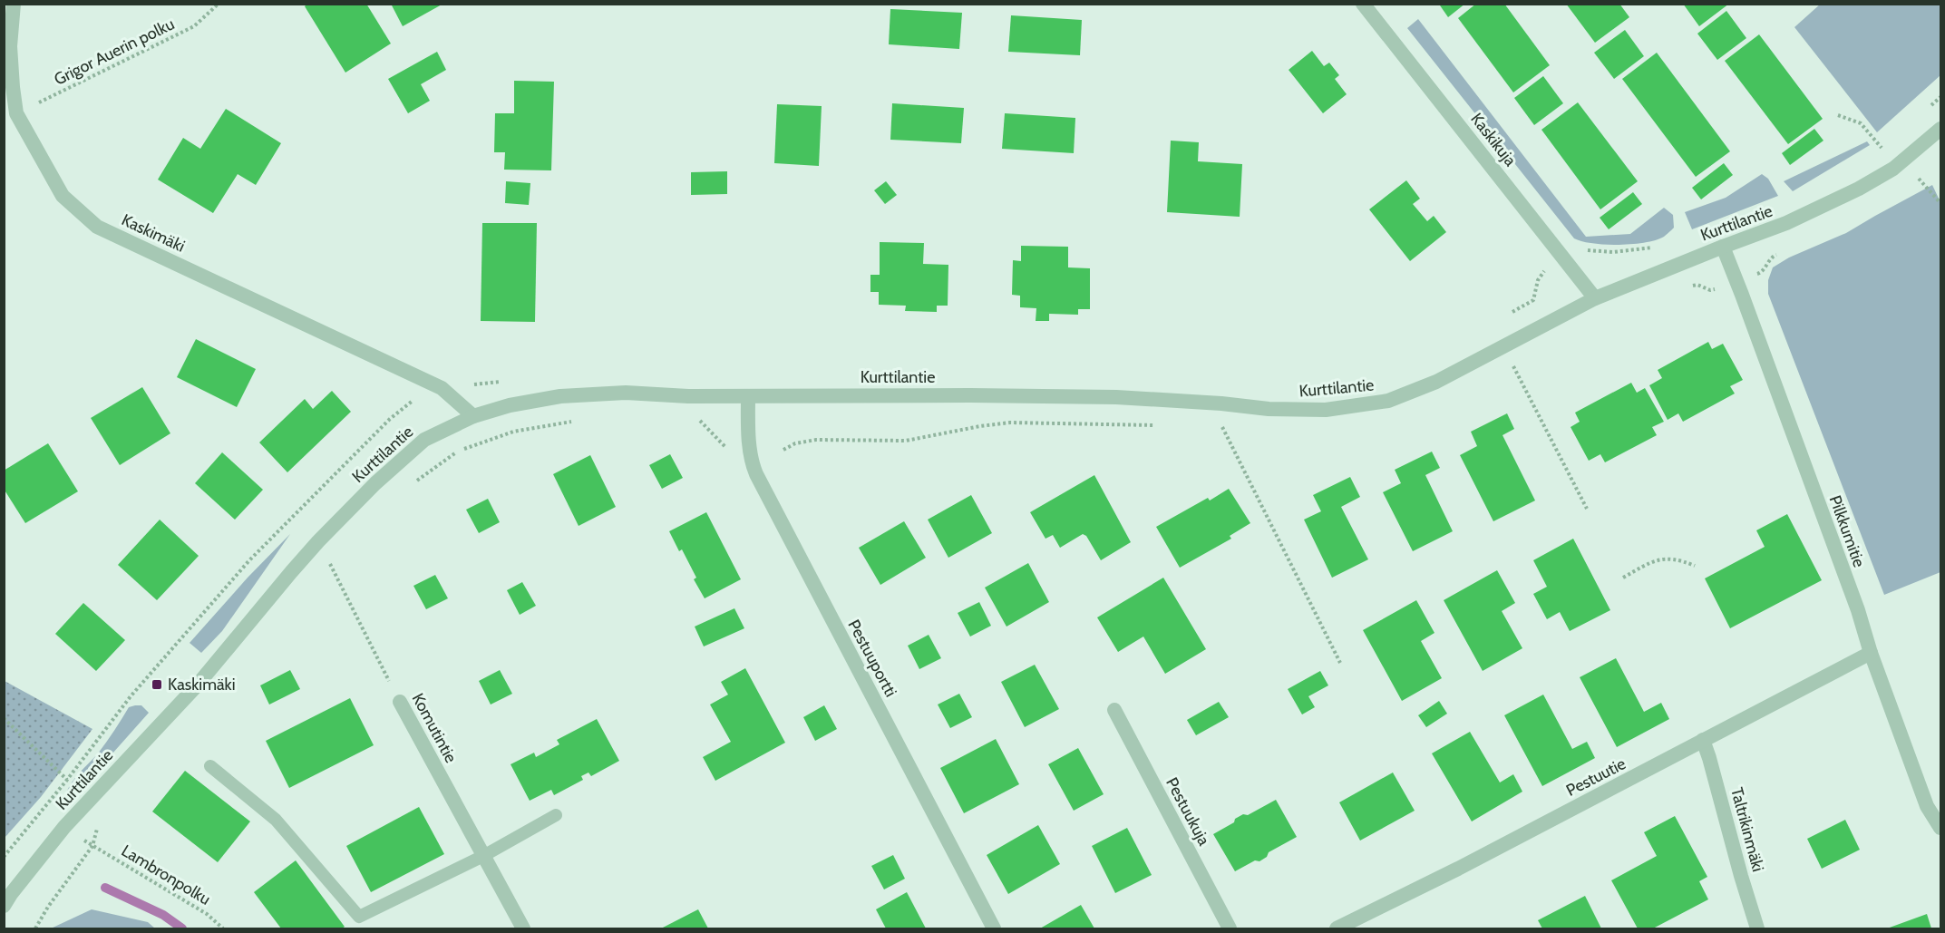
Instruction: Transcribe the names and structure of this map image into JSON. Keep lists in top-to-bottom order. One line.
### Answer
{"streets":{"street":["Kaskikuja","Kurttilantie","Kaskimäki","Pilkkumitie","Pestuuportti","Komutintie","Pestuutie","Pestuukuja","Taltrikinmäki"],"path":["Grigor Auerin polku","Lambronpolku"]},"crossings":[["Grigor Auerin polku","Kaskimäki"],["Kaskikuja","Kurttilantie"],["Kurttilantie","Kaskimäki"],["Kurttilantie","Pilkkumitie"],["Kurttilantie","Pestuuportti"],["Pilkkumitie","Pestuutie"],["Pestuutie","Taltrikinmäki"]],"places":{"transit":["Kaskimäki"]}}
